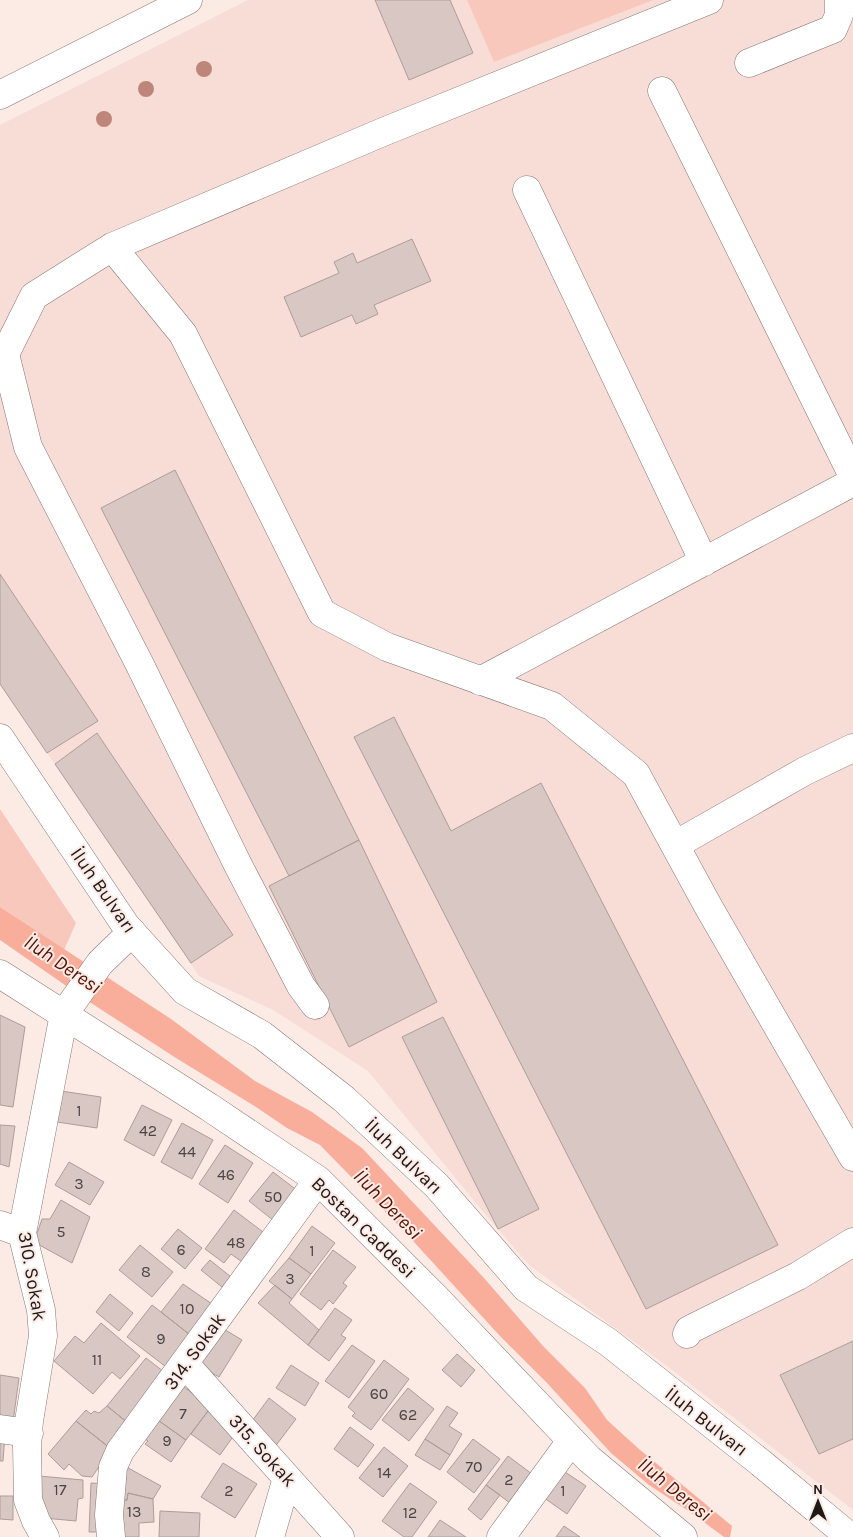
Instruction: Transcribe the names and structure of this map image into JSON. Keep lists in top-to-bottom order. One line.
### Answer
{"streets":{"street":["İluh Bulvarı","Bostan Caddesi","310. Sokak","314. Sokak","315. Sokak"]},"crossings":[["Bostan Caddesi","310. Sokak"],["Bostan Caddesi","314. Sokak"],["314. Sokak","315. Sokak"]],"water":["İluh Deresi"],"house_numbers":["1","42","44","46","3","50","5","48","6","1","8","3","10","9","11","60","7","62","9","70","14","2","17","2","1","13","12"],"north":"top"}
